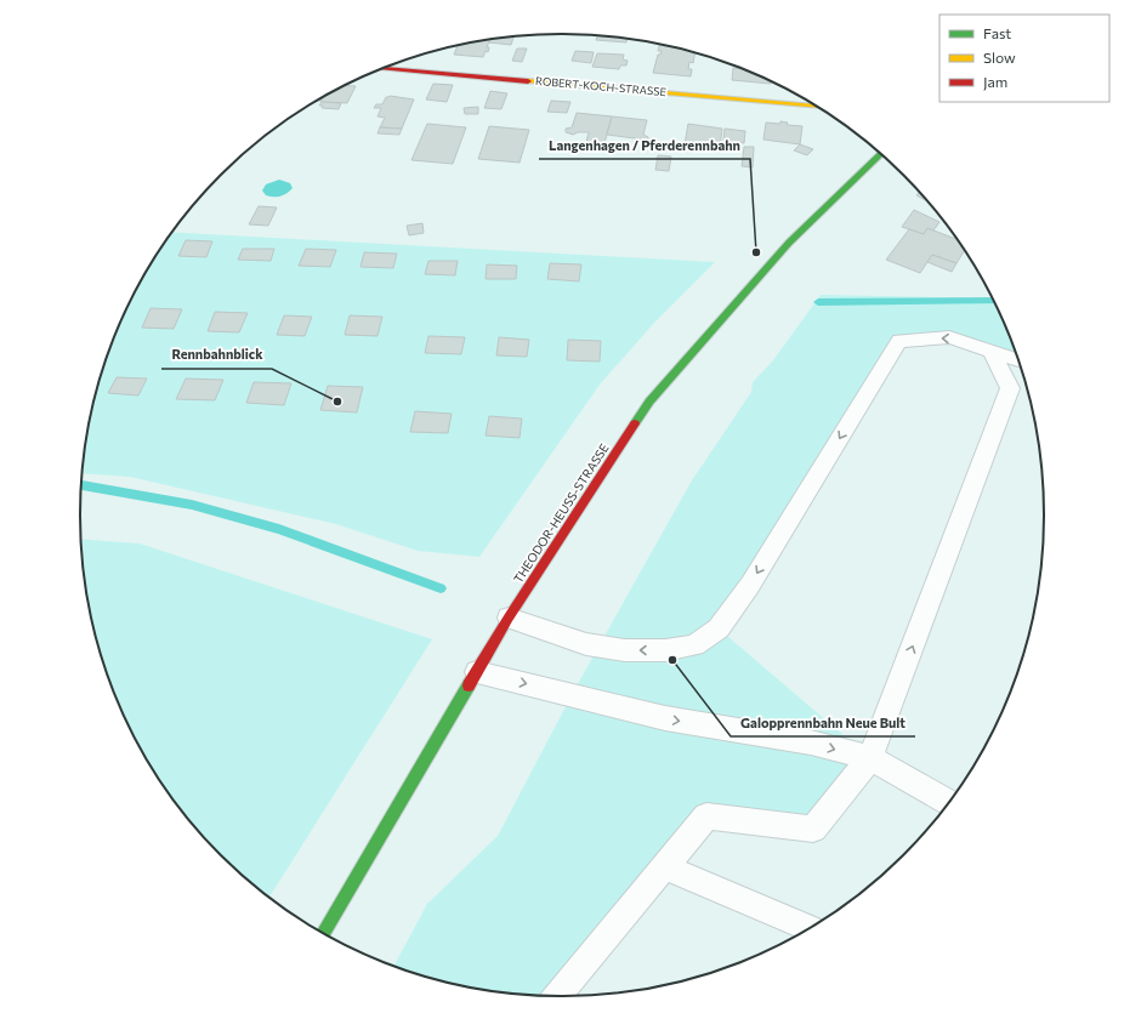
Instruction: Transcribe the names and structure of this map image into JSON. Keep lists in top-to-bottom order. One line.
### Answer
{"streets":{"street":["ROBERT-KOCH-STRASSE","THEODOR-HEUSS-STRASSE"]},"places":["Langenhagen / Pferderennbahn","Rennbahnblick","Galopprennbahn Neue Bult"],"legend":["Fast","Slow","Jam"]}
